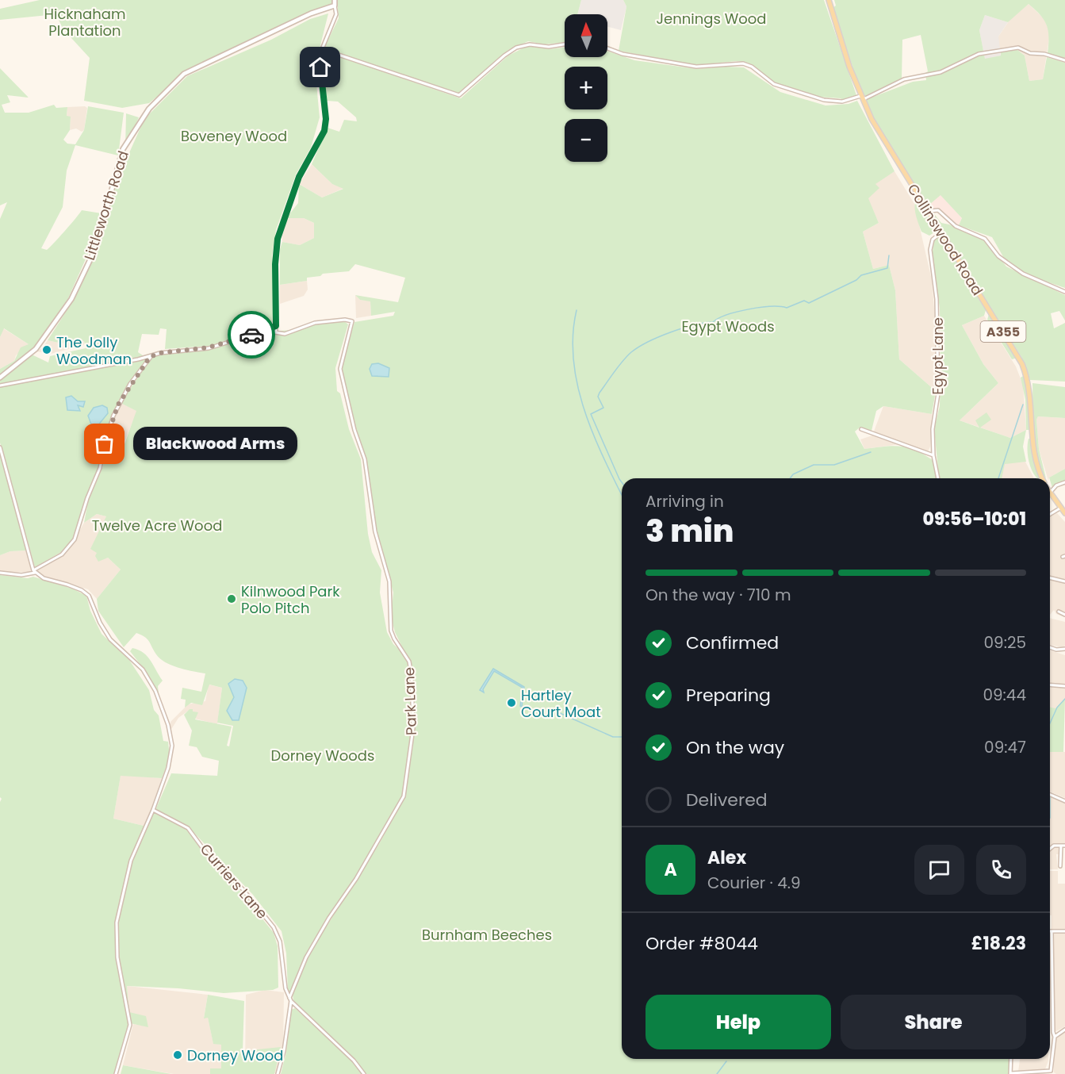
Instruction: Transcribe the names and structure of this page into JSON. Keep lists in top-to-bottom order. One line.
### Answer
{"streets":{"main road":["Collinswood Road","A355"],"street":["Littleworth Road","Egypt Lane","Park Lane","Curriers Lane"]},"crossings":[["Collinswood Road","Egypt Lane"],["Park Lane","Curriers Lane"]],"parks":["Hicknaham Plantation","Jennings Wood","Boveney Wood","Egypt Woods","Twelve Acre Wood","Dorney Woods","Burnham Beeches"],"places":["The Jolly Woodman","Blackwood Arms","Kilnwood Park Polo Pitch","Hartley Court Moat","Dorney Wood"],"north":"top","page":{"map_buttons":["+","−"],"bubble":"Blackwood Arms","heading":["3 min","Arriving in","09:56–10:01"],"panel":["Alex","Courier · 4.9","Order #8044","£18.23"],"bar":"On the way · 710 m","list":[["Confirmed","09:25"],["Preparing","09:44"],["On the way","09:47"],"Delivered"],"round":"A","buttons":["Help","Share"]}}
